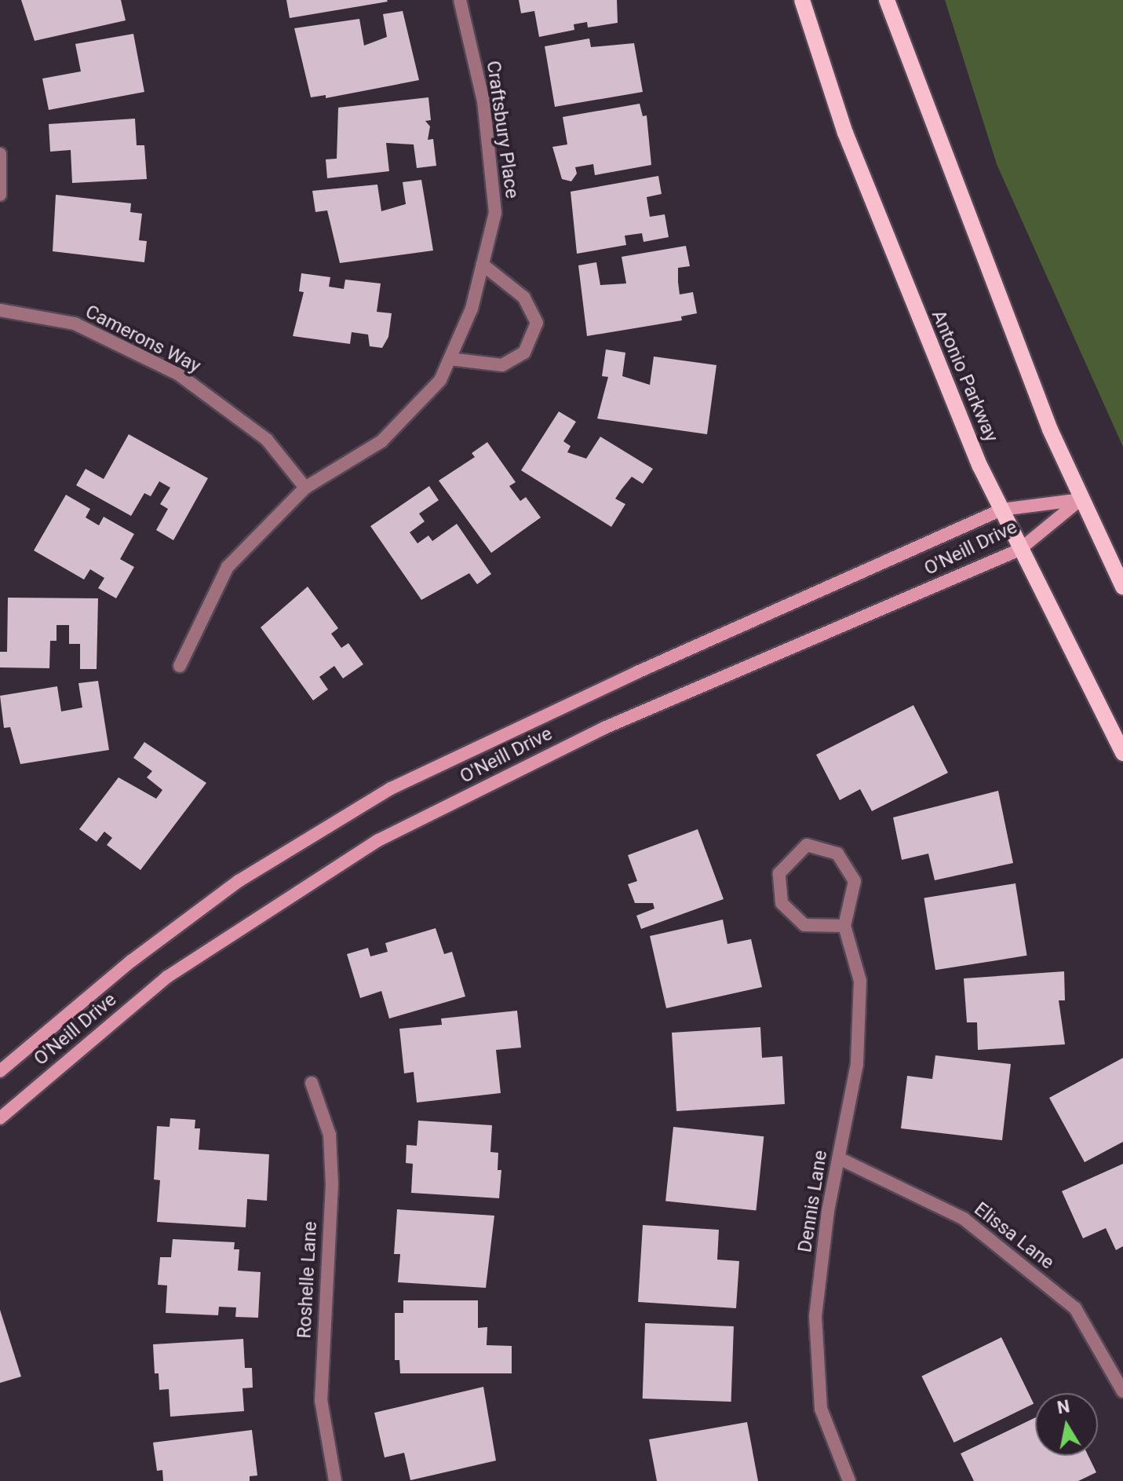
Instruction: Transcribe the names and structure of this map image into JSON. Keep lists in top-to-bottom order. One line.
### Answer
{"streets":{"main road":["Antonio Parkway","O'Neill Drive"],"street":["Craftsbury Place","Camerons Way","Dennis Lane","Elissa Lane","Roshelle Lane"]},"crossings":[["Craftsbury Place","Camerons Way"],["Antonio Parkway","O'Neill Drive"],["Dennis Lane","Elissa Lane"]],"north":"top"}
